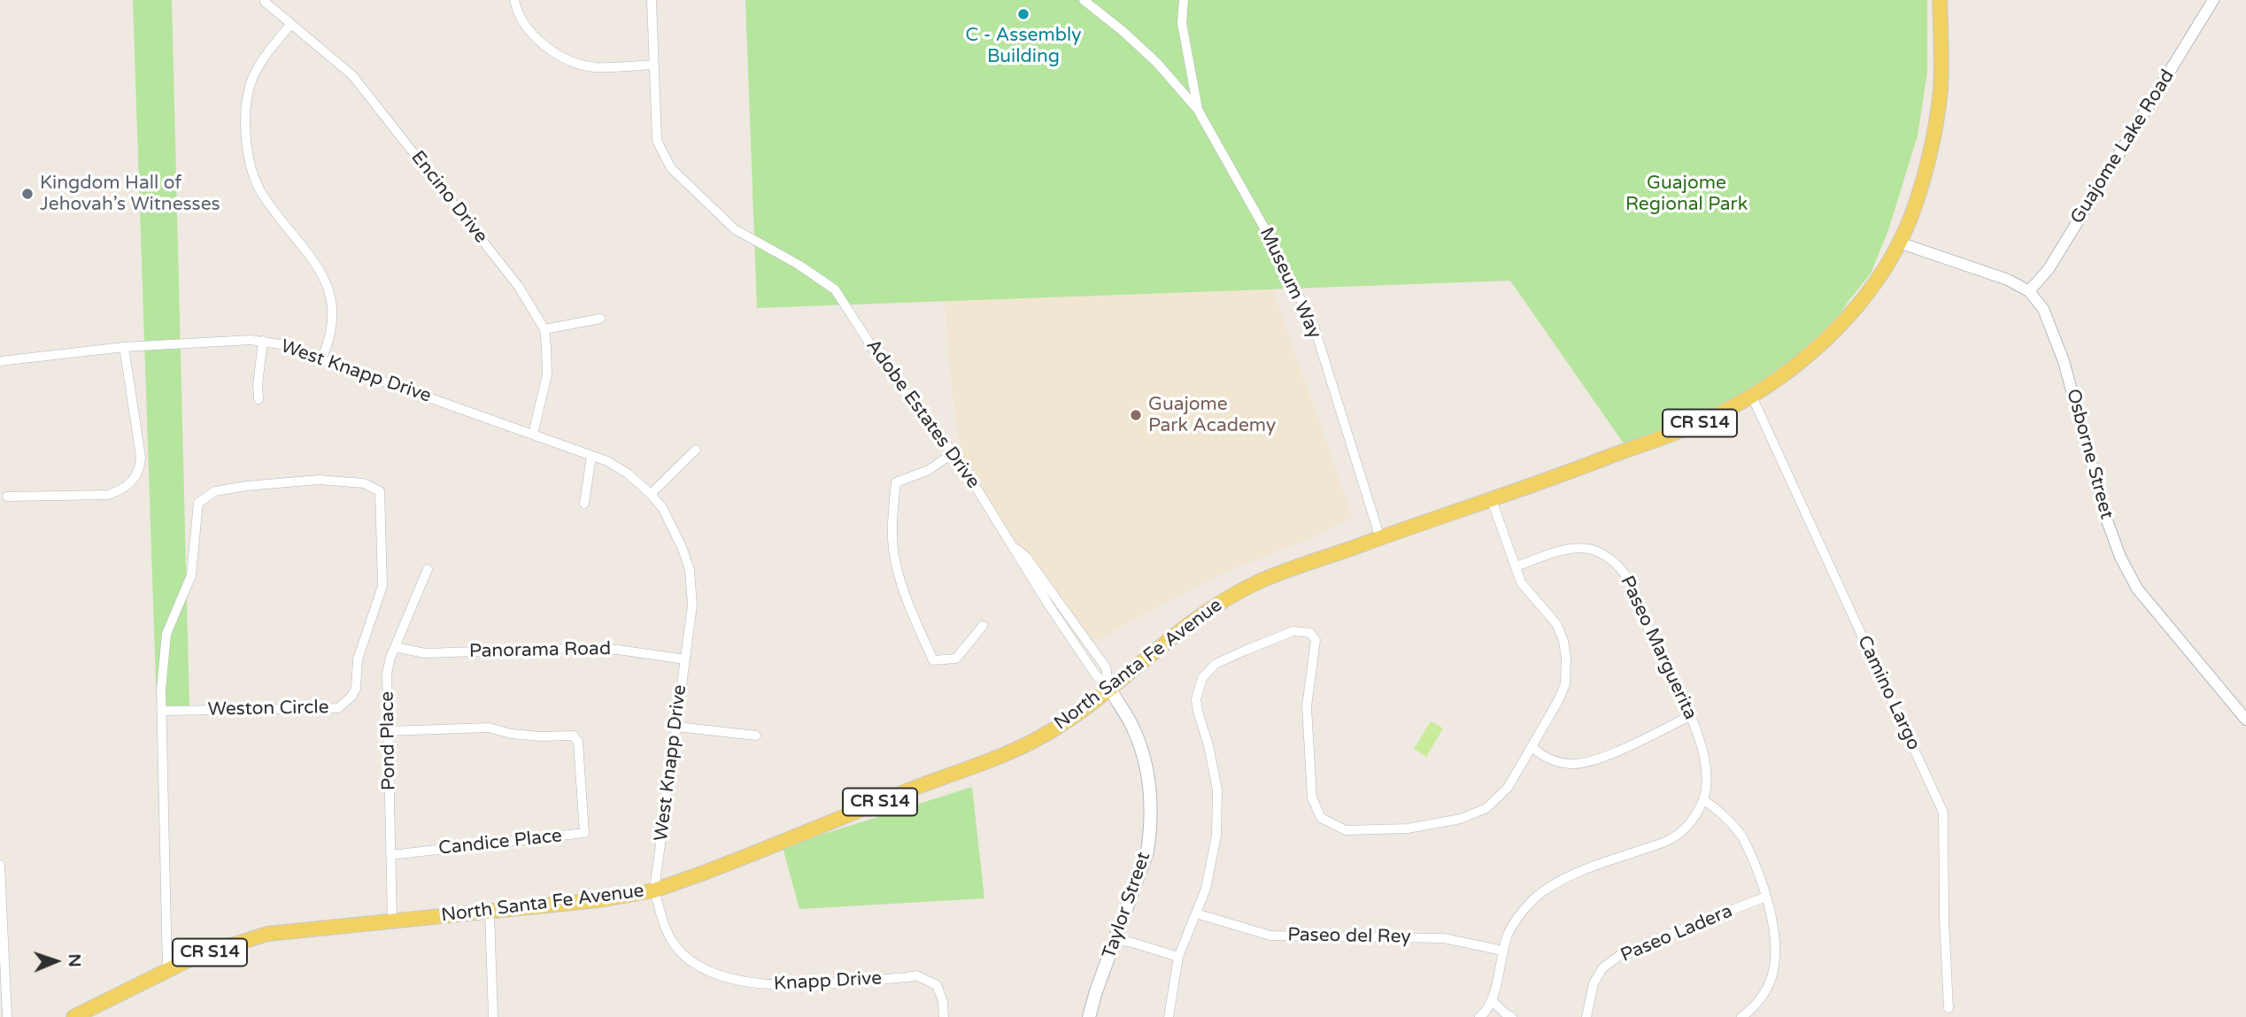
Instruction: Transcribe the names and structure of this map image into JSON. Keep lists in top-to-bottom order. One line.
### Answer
{"streets":{"main road":["CR S14","North Santa Fe Avenue","Taylor Street"],"street":["Guajome Lake Road","Encino Drive","Museum Way","West Knapp Drive","Adobe Estates Drive","Osborne Street","Paseo Marguerita","Panorama Road","Camino Largo","Weston Circle","Pond Place","Candice Place","Paseo Ladera","Paseo del Rey","Knapp Drive"]},"crossings":[["Guajome Lake Road","Osborne Street"],["Encino Drive","West Knapp Drive"],["Museum Way","North Santa Fe Avenue"],["West Knapp Drive","Panorama Road"],["West Knapp Drive","North Santa Fe Avenue"],["West Knapp Drive","Knapp Drive"],["Adobe Estates Drive","North Santa Fe Avenue"],["Adobe Estates Drive","Taylor Street"],["Osborne Street","North Santa Fe Avenue"],["Paseo Marguerita","Paseo del Rey"],["Panorama Road","Pond Place"],["North Santa Fe Avenue","Camino Largo"],["North Santa Fe Avenue","Weston Circle"],["North Santa Fe Avenue","Pond Place"],["North Santa Fe Avenue","Taylor Street"],["North Santa Fe Avenue","Knapp Drive"],["Pond Place","Candice Place"]],"parks":["Guajome Regional Park"],"places":["C - Assembly Building","Kingdom Hall of Jehovah’s Witnesses","Guajome Park Academy"],"north":"right"}
